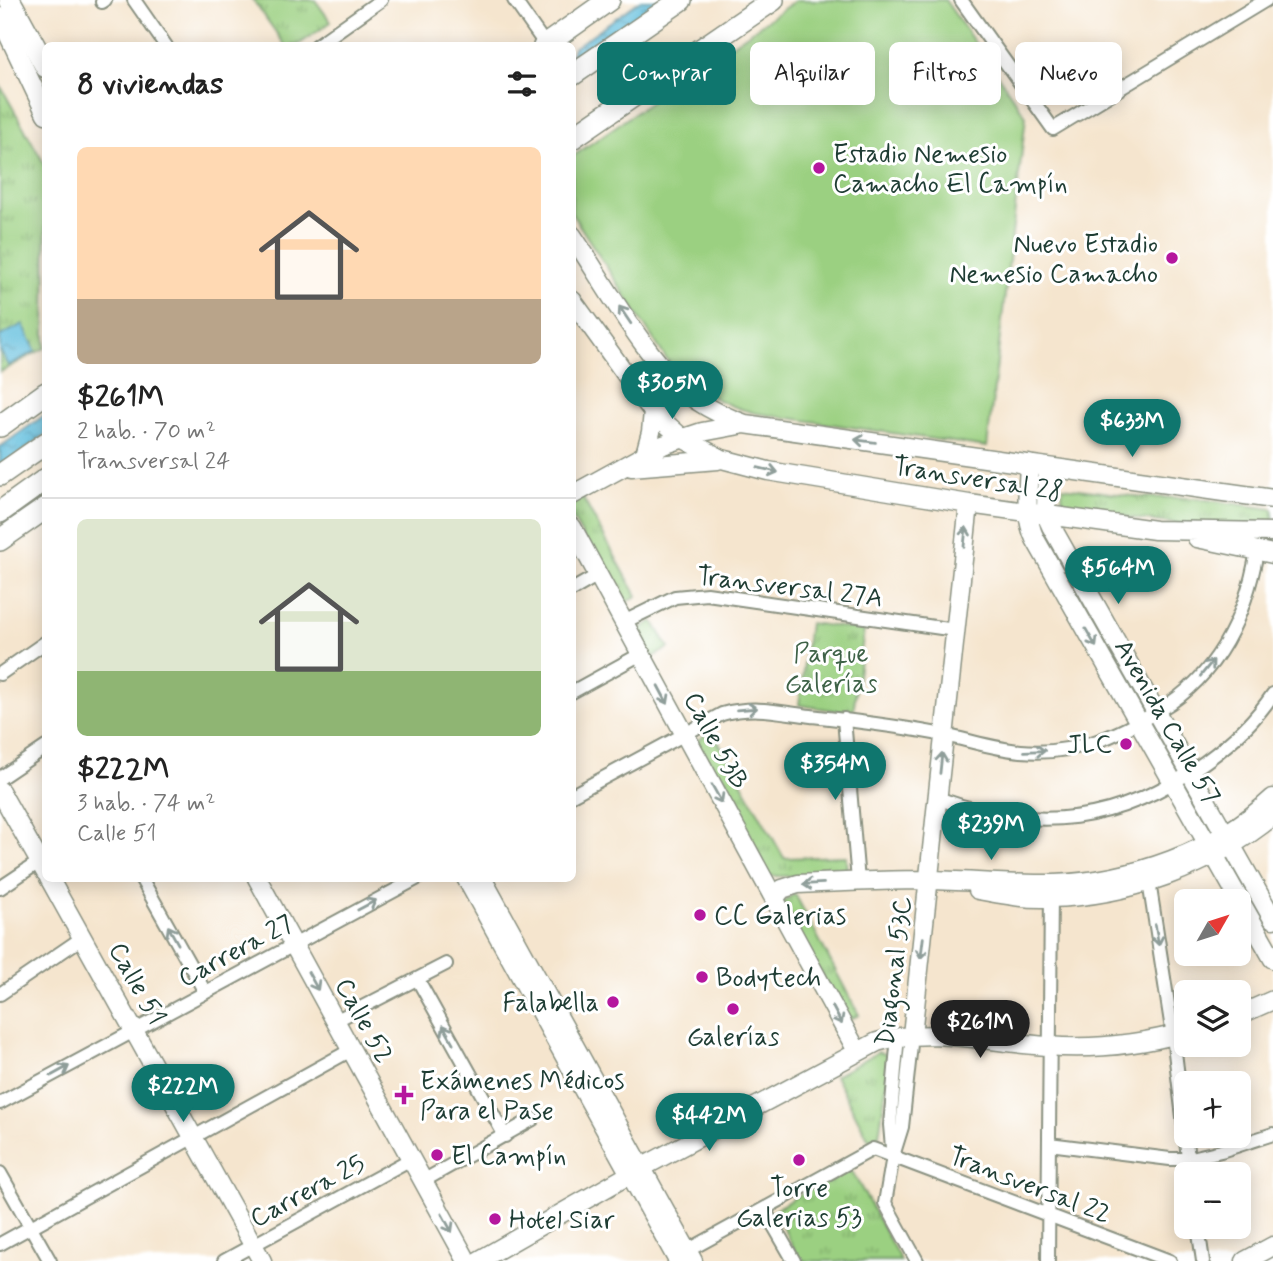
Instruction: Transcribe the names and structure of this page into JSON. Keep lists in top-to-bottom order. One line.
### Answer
{"streets":{"main road":["Transversal 28","Avenida Calle 57","Calle 53B","Diagonal 53C","Calle 51","Calle 52"],"street":["Transversal 27A","Carrera 27","Transversal 22","Carrera 25"]},"crossings":[["Transversal 28","Avenida Calle 57"],["Transversal 28","Diagonal 53C"],["Transversal 27A","Calle 53B"],["Transversal 27A","Diagonal 53C"],["Carrera 27","Calle 51"],["Carrera 27","Calle 52"],["Diagonal 53C","Transversal 22"],["Calle 51","Carrera 25"],["Calle 52","Carrera 25"]],"one_way":["Calle 53B","Calle 52"],"parks":["Parque Galerías"],"places":{"other":["Estadio Nemesio Camacho El Campín","Nuevo Estadio Nemesio Camacho","JLC","CC Galerias","Bodytech","Falabella","Galerías","El Campín","Torre Galerias 53","Hotel Siar"],"health":["Exámenes Médicos Para el Pase"]},"north":"top right","page":{"chip":["Comprar","Alquilar","Filtros","Nuevo"],"heading":"8 viviendas","list":[{"name":"$261M","note":"2 hab. · 70 m² · Transversal 24"},{"name":"$222M","note":"3 hab. · 74 m² · Calle 51"}],"price":["$305M","$633M","$564M","$354M","$239M","$261M","$222M","$442M"],"map_buttons":["+","−"]}}
